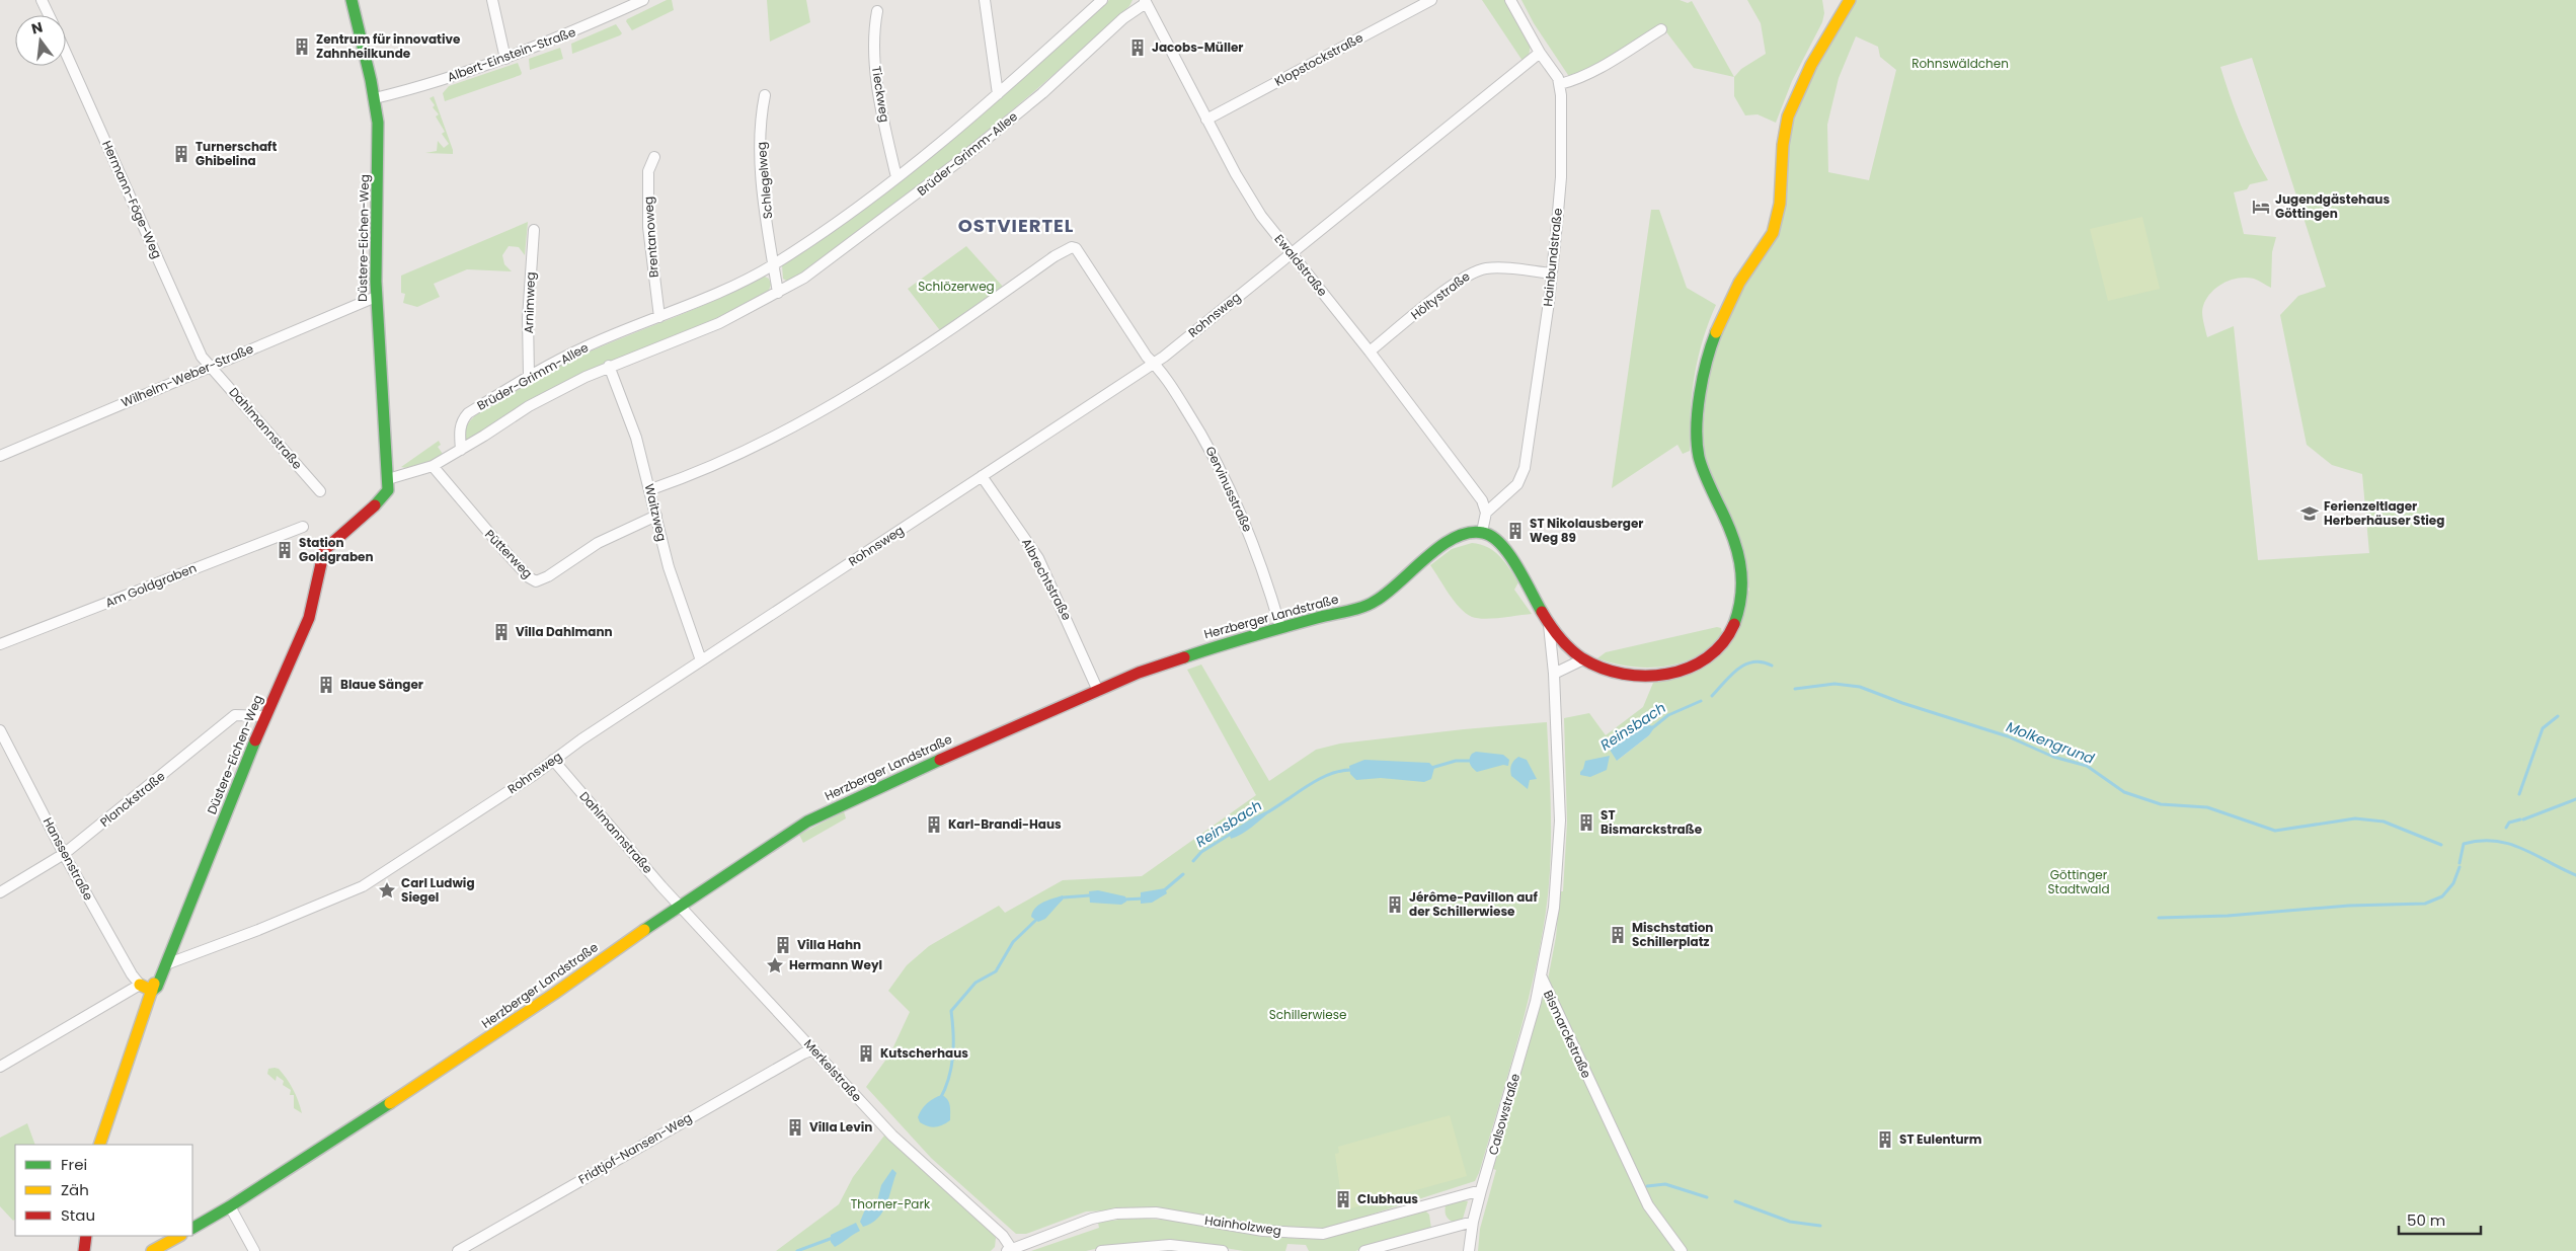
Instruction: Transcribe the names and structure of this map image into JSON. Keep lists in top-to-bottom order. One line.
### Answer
{"streets":{"street":["Albert-Einstein-Straße","Klopstockstraße","Tieckweg","Brüder-Grimm-Allee","Schlegelweg","Hermann-Föge-Weg","Brentanoweg","Düstere-Eichen-Weg","Hainbundstraße","Ewaldstraße","Höltystraße","Arnimweg","Rohnsweg","Wilhelm-Weber-Straße","Dahlmannstraße","Gervinusstraße","Waitzweg","Pütterweg","Albrechtstraße","Am Goldgraben","Herzberger Landstraße","Planckstraße","Hanssenstraße","Bismarckstraße","Merkelstraße","Calsowstraße","Fridtjof-Nansen-Weg","Hainholzweg"]},"crossings":[["Albert-Einstein-Straße","Düstere-Eichen-Weg"],["Klopstockstraße","Ewaldstraße"],["Tieckweg","Brüder-Grimm-Allee"],["Brüder-Grimm-Allee","Schlegelweg"],["Brüder-Grimm-Allee","Brentanoweg"],["Brüder-Grimm-Allee","Düstere-Eichen-Weg"],["Brüder-Grimm-Allee","Ewaldstraße"],["Brüder-Grimm-Allee","Arnimweg"],["Brüder-Grimm-Allee","Waitzweg"],["Brüder-Grimm-Allee","Pütterweg"],["Hermann-Föge-Weg","Wilhelm-Weber-Straße"],["Hermann-Föge-Weg","Dahlmannstraße"],["Düstere-Eichen-Weg","Rohnsweg"],["Düstere-Eichen-Weg","Wilhelm-Weber-Straße"],["Düstere-Eichen-Weg","Planckstraße"],["Hainbundstraße","Ewaldstraße"],["Hainbundstraße","Höltystraße"],["Ewaldstraße","Höltystraße"],["Ewaldstraße","Rohnsweg"],["Rohnsweg","Dahlmannstraße"],["Rohnsweg","Gervinusstraße"],["Rohnsweg","Waitzweg"],["Rohnsweg","Albrechtstraße"],["Wilhelm-Weber-Straße","Dahlmannstraße"],["Dahlmannstraße","Herzberger Landstraße"],["Dahlmannstraße","Merkelstraße"],["Gervinusstraße","Herzberger Landstraße"],["Waitzweg","Pütterweg"],["Albrechtstraße","Herzberger Landstraße"],["Herzberger Landstraße","Merkelstraße"],["Planckstraße","Hanssenstraße"],["Bismarckstraße","Calsowstraße"],["Merkelstraße","Fridtjof-Nansen-Weg"],["Merkelstraße","Hainholzweg"],["Calsowstraße","Hainholzweg"]],"districts":["OSTVIERTEL"],"water":["Reinsbach","Molkengrund"],"parks":["Rohnswäldchen","Schlözerweg","Göttinger Stadtwald","Schillerwiese","Thorner-Park"],"places":{"building":["Zentrum für innovative Zahnheilkunde","Jacobs-Müller","Turnerschaft Ghibelina","ST Nikolausberger Weg 89","Station Goldgraben","Villa Dahlmann","Blaue Sänger","ST Bismarckstraße","Karl-Brandi-Haus","Jérôme-Pavillon auf der Schillerwiese","Mischstation Schillerplatz","Villa Hahn","Kutscherhaus","Villa Levin","ST Eulenturm","Clubhaus"],"hotel":["Jugendgästehaus Göttingen"],"school or university":["Ferienzeltlager Herberhäuser Stieg"],"place":["Carl Ludwig Siegel","Hermann Weyl"]},"legend":["Frei","Zäh","Stau"],"scale_bar":"50 m","north":"top"}
